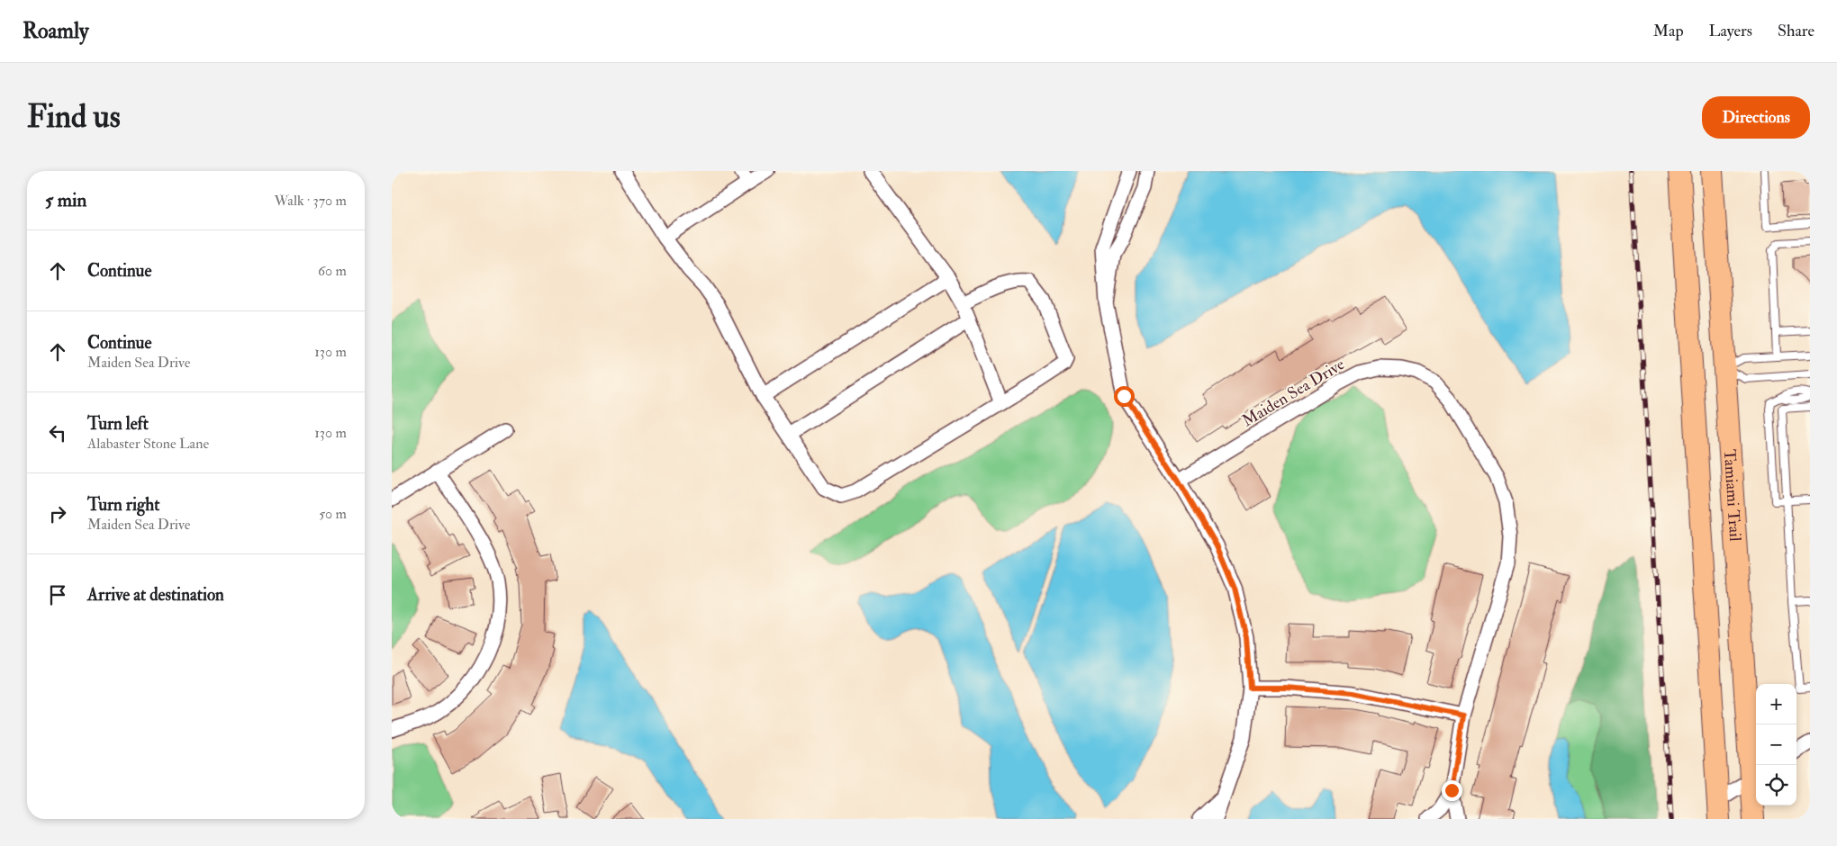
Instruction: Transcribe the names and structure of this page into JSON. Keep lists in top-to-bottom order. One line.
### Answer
{"streets":{"main road":["Tamiami Trail"],"street":["Maiden Sea Drive"]},"page":{"header":"Roamly","nav":["Map","Layers","Share"],"buttons":"Directions","title":"Find us","heading":["5 min","Walk · 370 m"],"list":[["Continue","60 m"],["Continue","Maiden Sea Drive","130 m"],["Turn left","Alabaster Stone Lane","130 m"],["Turn right","Maiden Sea Drive","50 m"],"Arrive at destination"],"map_buttons":["+","−"]}}
